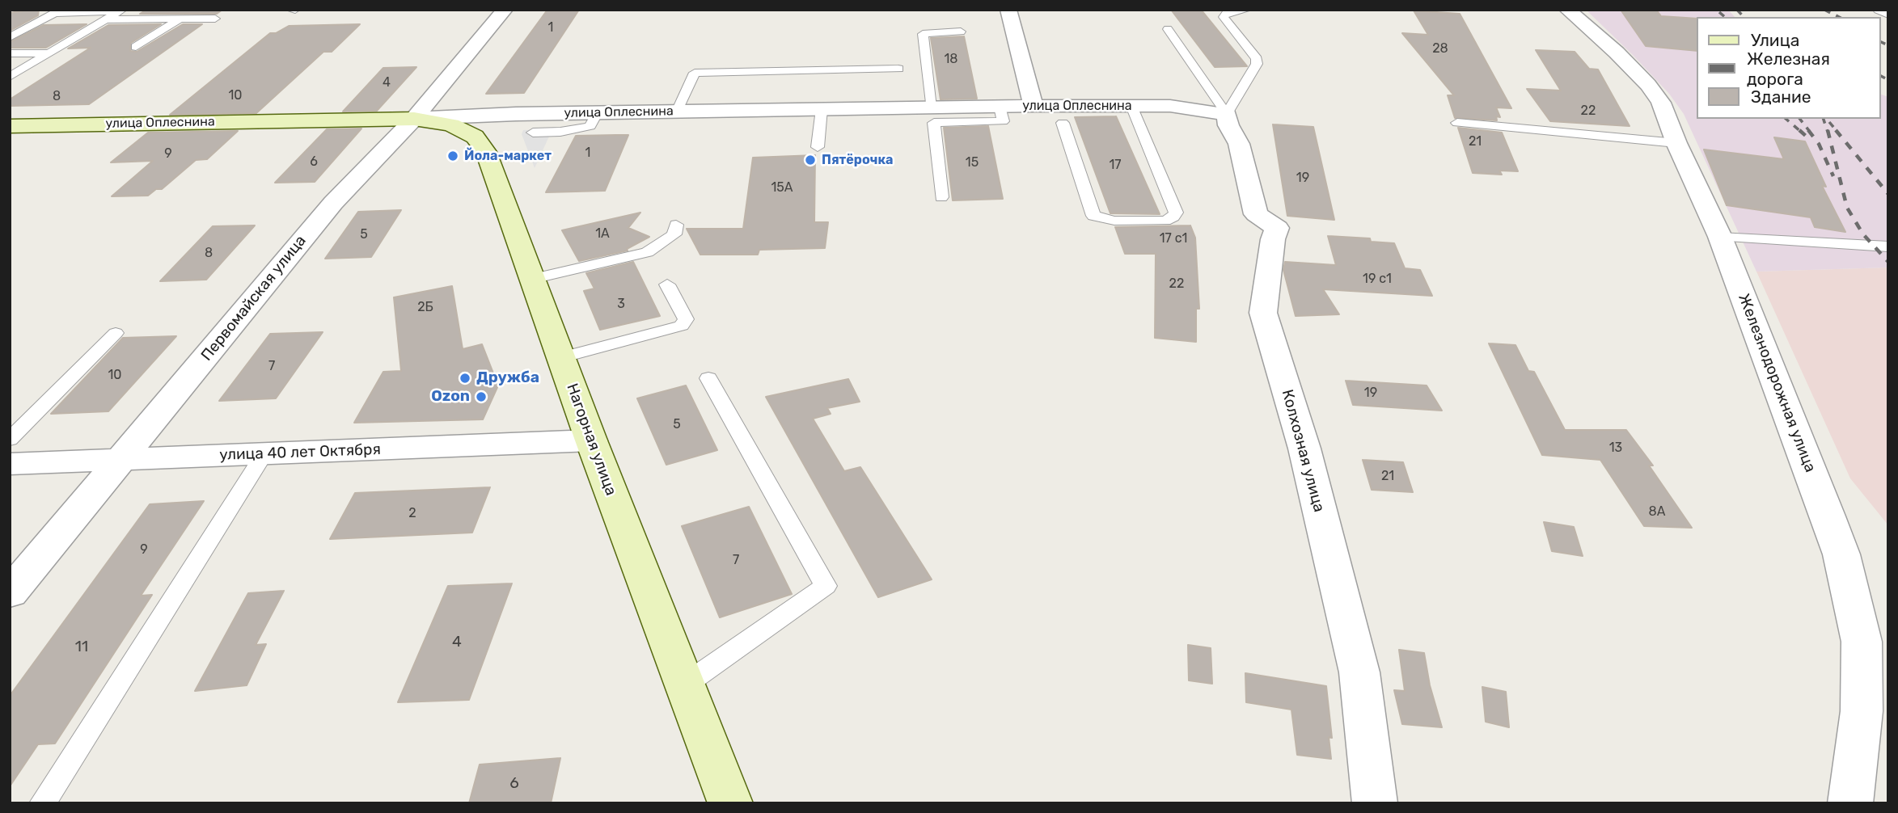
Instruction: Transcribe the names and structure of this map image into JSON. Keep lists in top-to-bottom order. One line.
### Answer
{"streets":{"main road":["улица Оплеснина","Нагорная улица"],"street":["Первомайская улица","Железнодорожная улица","Колхозная улица","улица 40 лет Октября"]},"crossings":[["улица Оплеснина","Первомайская улица"],["улица Оплеснина","Нагорная улица"],["улица Оплеснина","Колхозная улица"],["Первомайская улица","Нагорная улица"],["Первомайская улица","улица 40 лет Октября"],["Нагорная улица","улица 40 лет Октября"]],"places":["Йола-маркет","Пятёрочка","Дружба","Ozon"],"house_numbers":["1","28","18","4","10","8","22","21","1","9","6","15","17","19","15А","1А","5","17 с1","8","19 с1","22","3","2Б","7","10","19","5","13","21","8А","2","9","7","4","11","6"],"legend":["Улица","Железная дорога","Здание"]}
